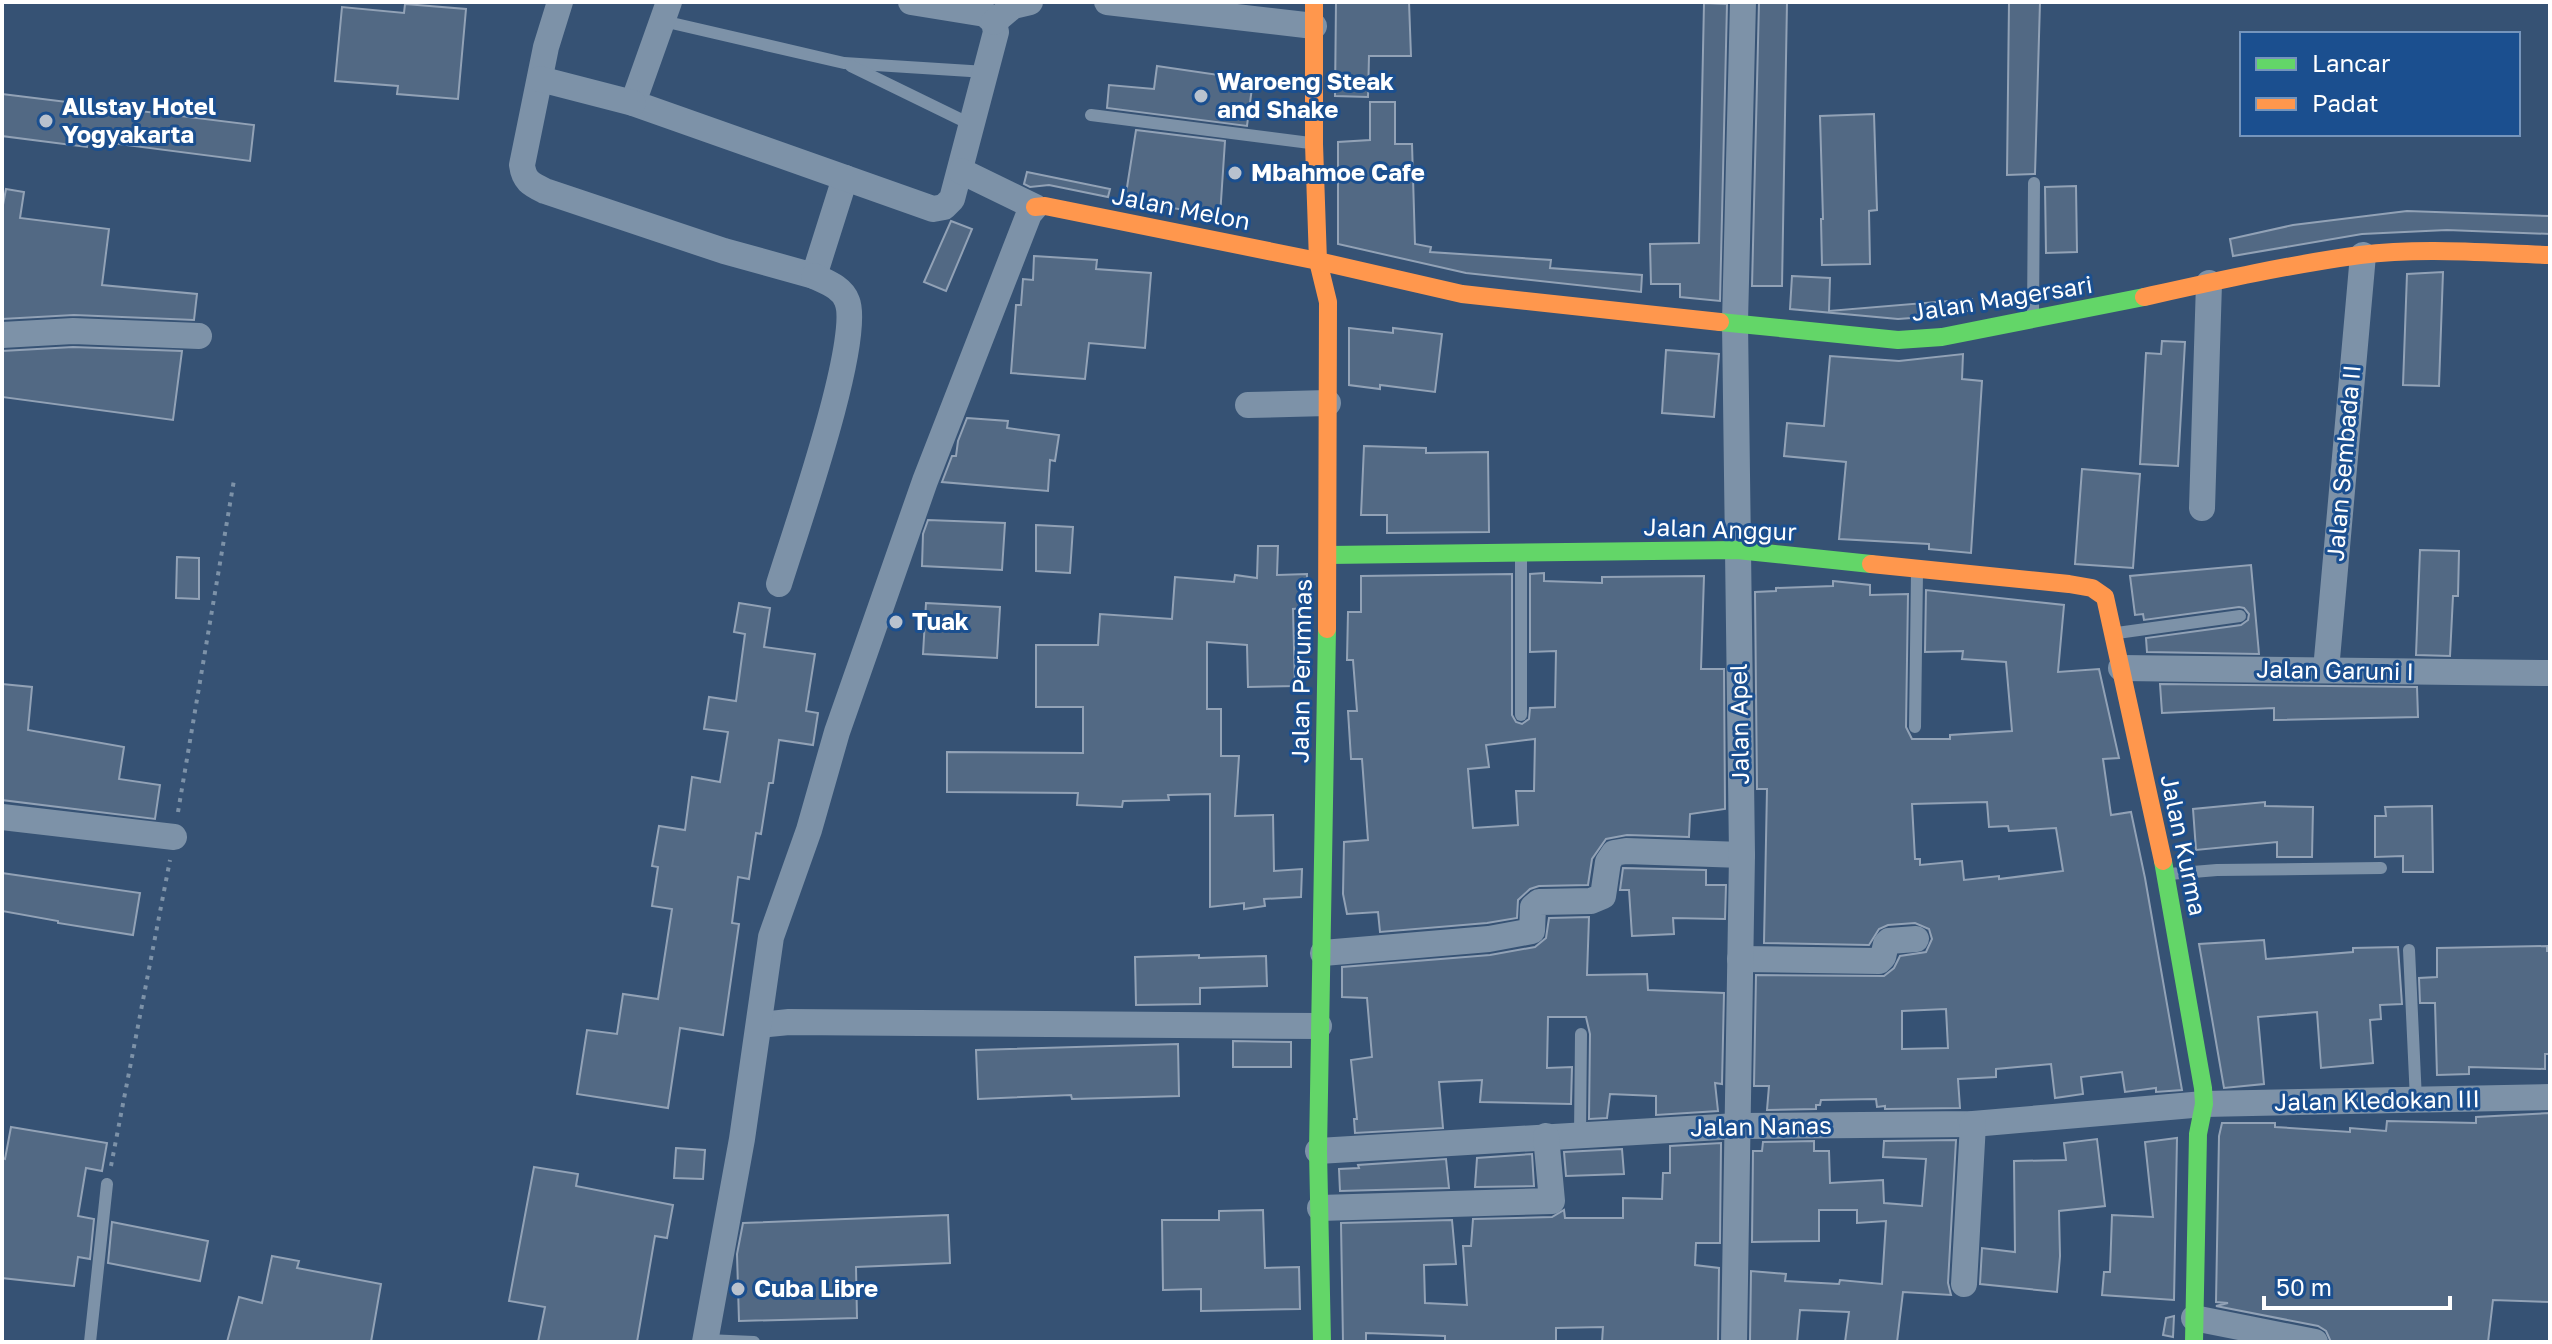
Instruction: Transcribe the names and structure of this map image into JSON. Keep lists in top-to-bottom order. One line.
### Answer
{"streets":{"street":["Jalan Melon","Jalan Magersari","Jalan Sembada II","Jalan Anggur","Jalan Perumnas","Jalan Garuni I","Jalan Apel","Jalan Kurma","Jalan Kledokan III","Jalan Nanas"]},"crossings":[["Jalan Melon","Jalan Magersari"],["Jalan Melon","Jalan Perumnas"],["Jalan Magersari","Jalan Sembada II"],["Jalan Magersari","Jalan Perumnas"],["Jalan Magersari","Jalan Apel"],["Jalan Sembada II","Jalan Garuni I"],["Jalan Anggur","Jalan Perumnas"],["Jalan Anggur","Jalan Apel"],["Jalan Anggur","Jalan Kurma"],["Jalan Perumnas","Jalan Nanas"],["Jalan Garuni I","Jalan Kurma"],["Jalan Apel","Jalan Nanas"],["Jalan Kurma","Jalan Kledokan III"],["Jalan Kurma","Jalan Nanas"],["Jalan Kledokan III","Jalan Nanas"]],"places":["Waroeng Steak and Shake","Allstay Hotel Yogyakarta","Mbahmoe Cafe","Tuak","Cuba Libre"],"legend":["Lancar","Padat"],"scale_bar":"50 m"}
